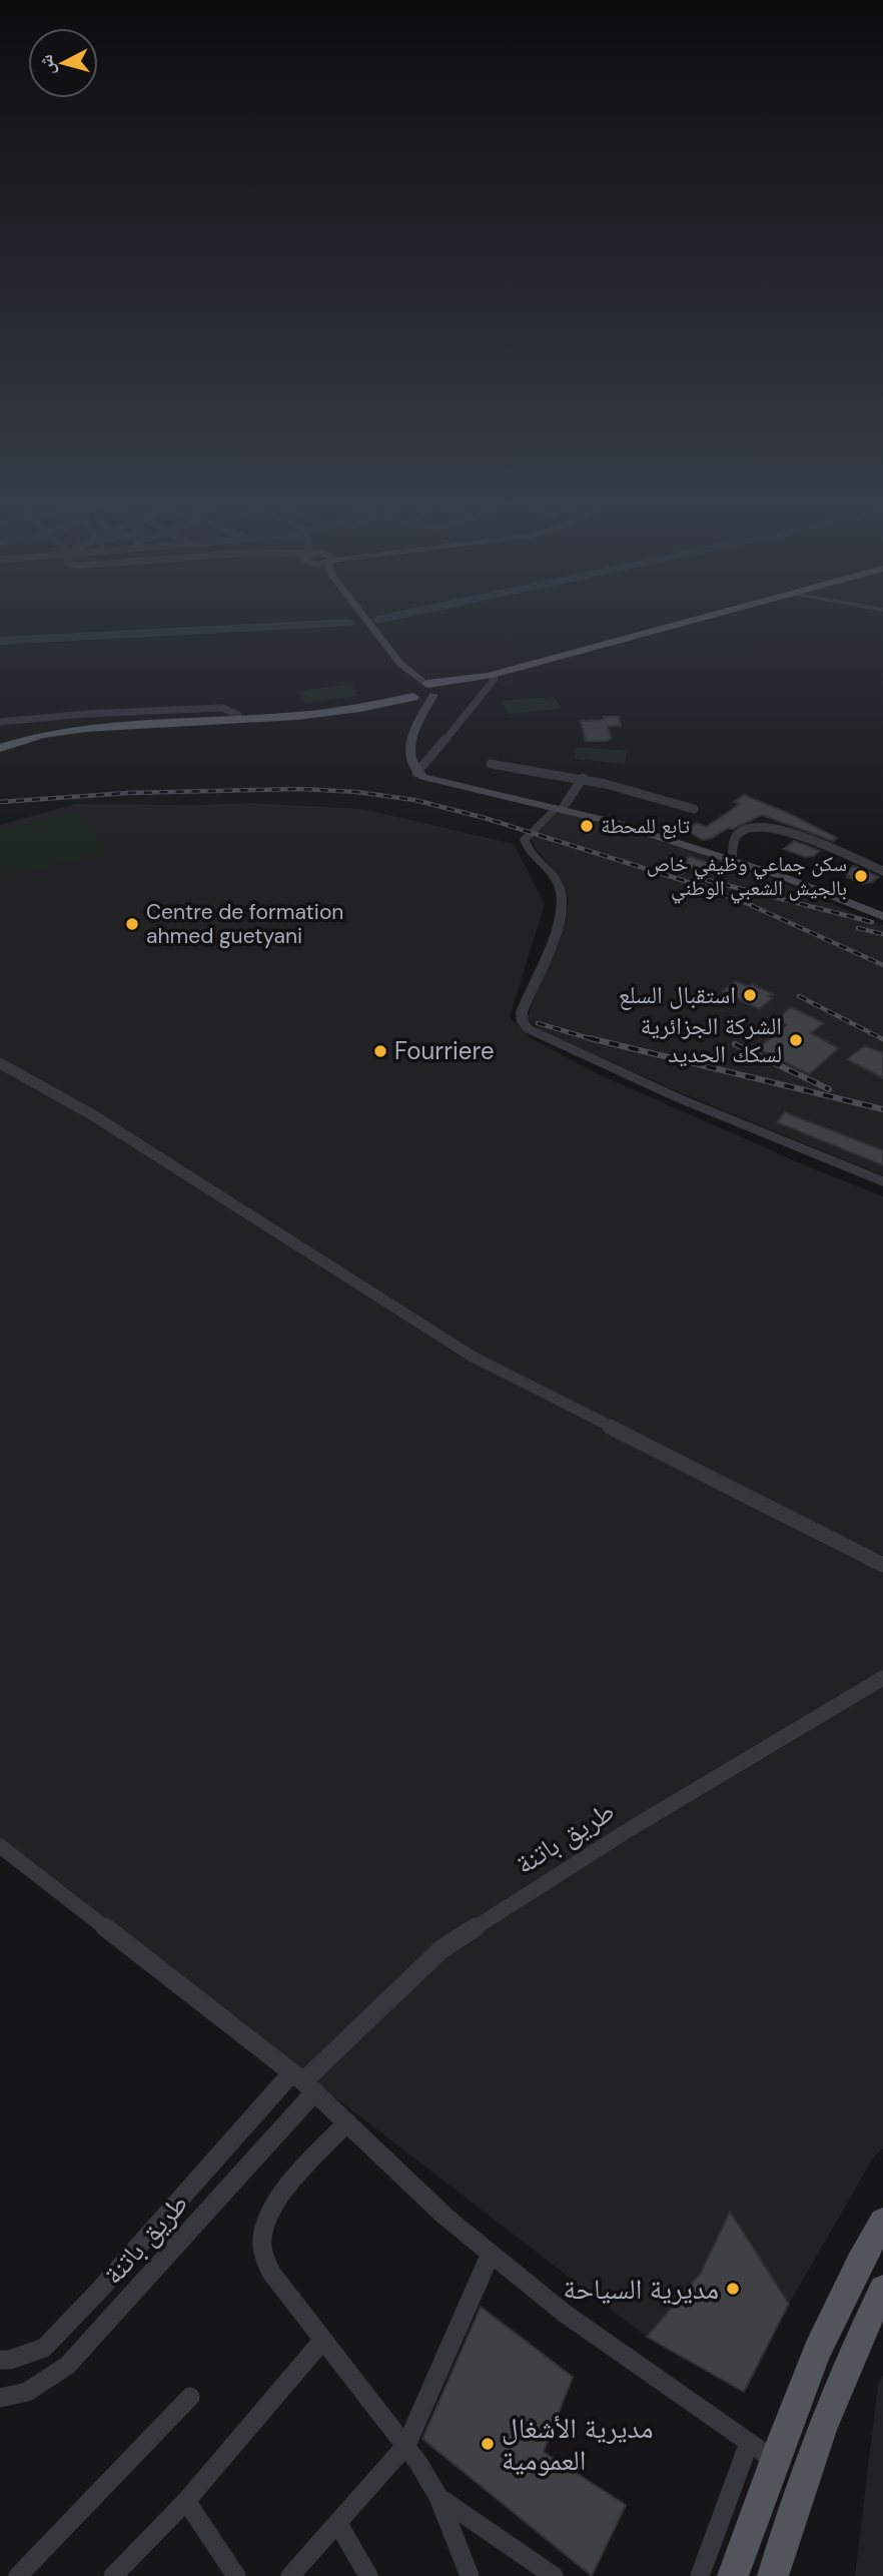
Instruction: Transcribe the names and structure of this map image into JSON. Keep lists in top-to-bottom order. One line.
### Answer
{"streets":{"street":["طريق باتنة"]},"places":["تابع للمحطة","سكن جماعي وظيفي خاص بالجيش الشعبي الوطني","Centre de formation ahmed guetyani","استقبال السلع","الشركة الجزائرية لسكك الحديد","Fourriere","مديرية السياحة","مديرية الأشغال العمومية"],"north":"left"}
